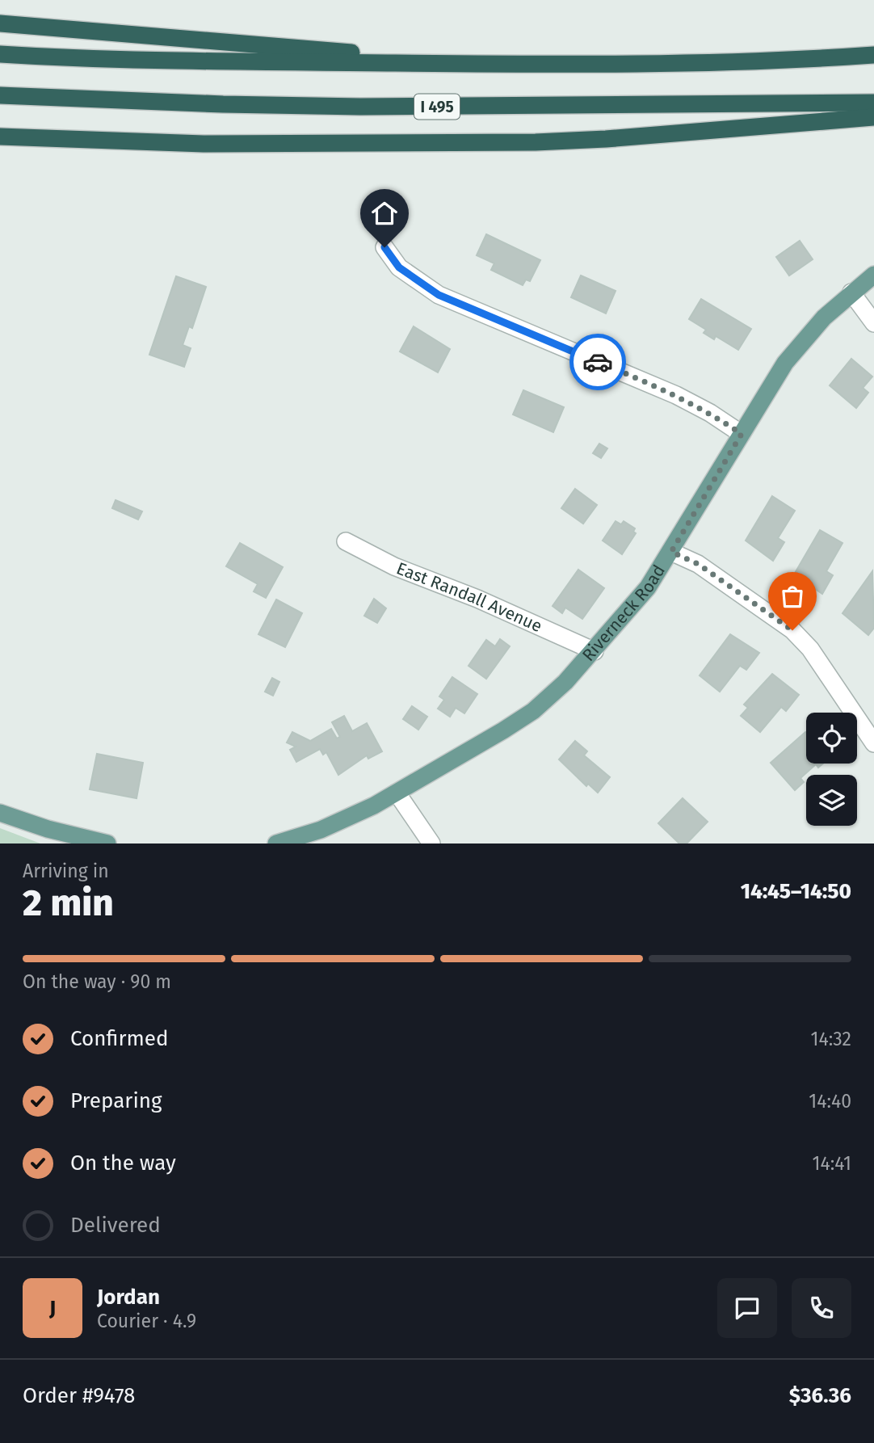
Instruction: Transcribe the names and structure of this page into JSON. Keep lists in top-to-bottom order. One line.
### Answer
{"streets":{"highway":["I 495"],"main road":["Riverneck Road"],"street":["East Randall Avenue"]},"crossings":[["East Randall Avenue","Riverneck Road"]],"page":{"heading":["2 min","Arriving in","14:45–14:50"],"panel":["Jordan","Courier · 4.9","Order #9478","$36.36"],"bar":"On the way · 90 m","list":[["Confirmed","14:32"],["Preparing","14:40"],["On the way","14:41"],"Delivered"],"round":"J"}}
